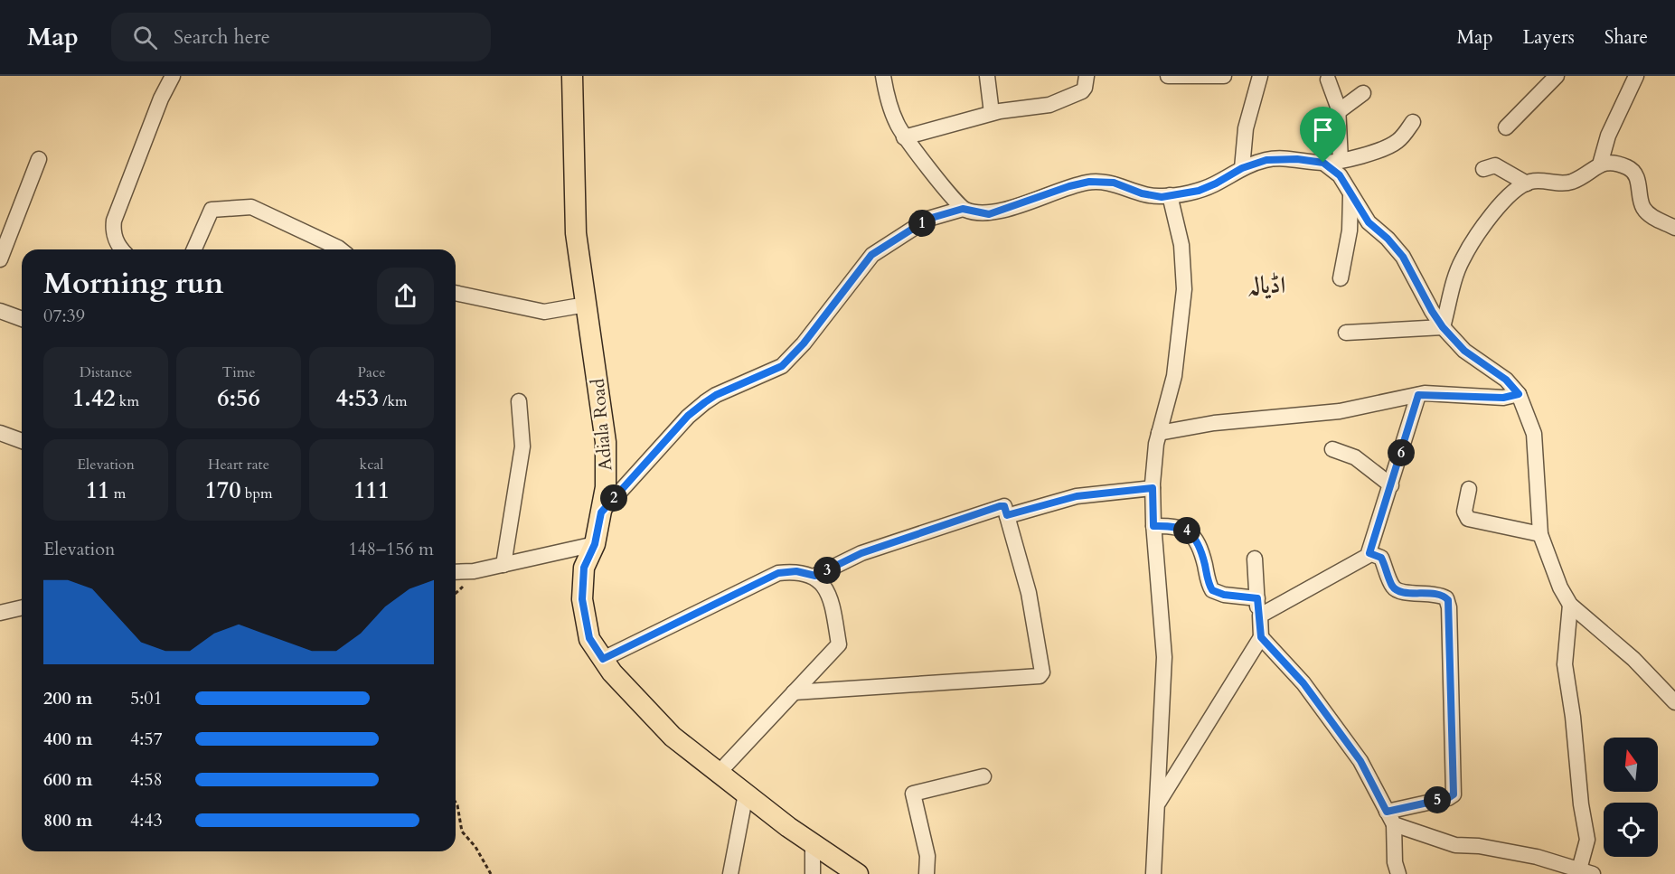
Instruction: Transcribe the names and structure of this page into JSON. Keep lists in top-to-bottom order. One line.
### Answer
{"streets":{"main road":["Adiala Road"]},"districts":["اڈیالہ"],"north":"top","page":{"header":"Map","search":"Search here","nav":["Map","Layers","Share"],"pins":["1","6","2","4","3","5"],"heading":["Morning run","07:39"],"stats":[["Distance","1.42 km"],["Time","6:56"],["Pace","4:53 /km"],["Elevation","11 m"],["Heart rate","170 bpm"],["kcal","111"]],"chart":["Elevation","148–156 m"],"list":[{"name":"200 m","note":"5:01"},{"name":"400 m","note":"4:57"},{"name":"600 m","note":"4:58"},{"name":"800 m","note":"4:43"}]}}
